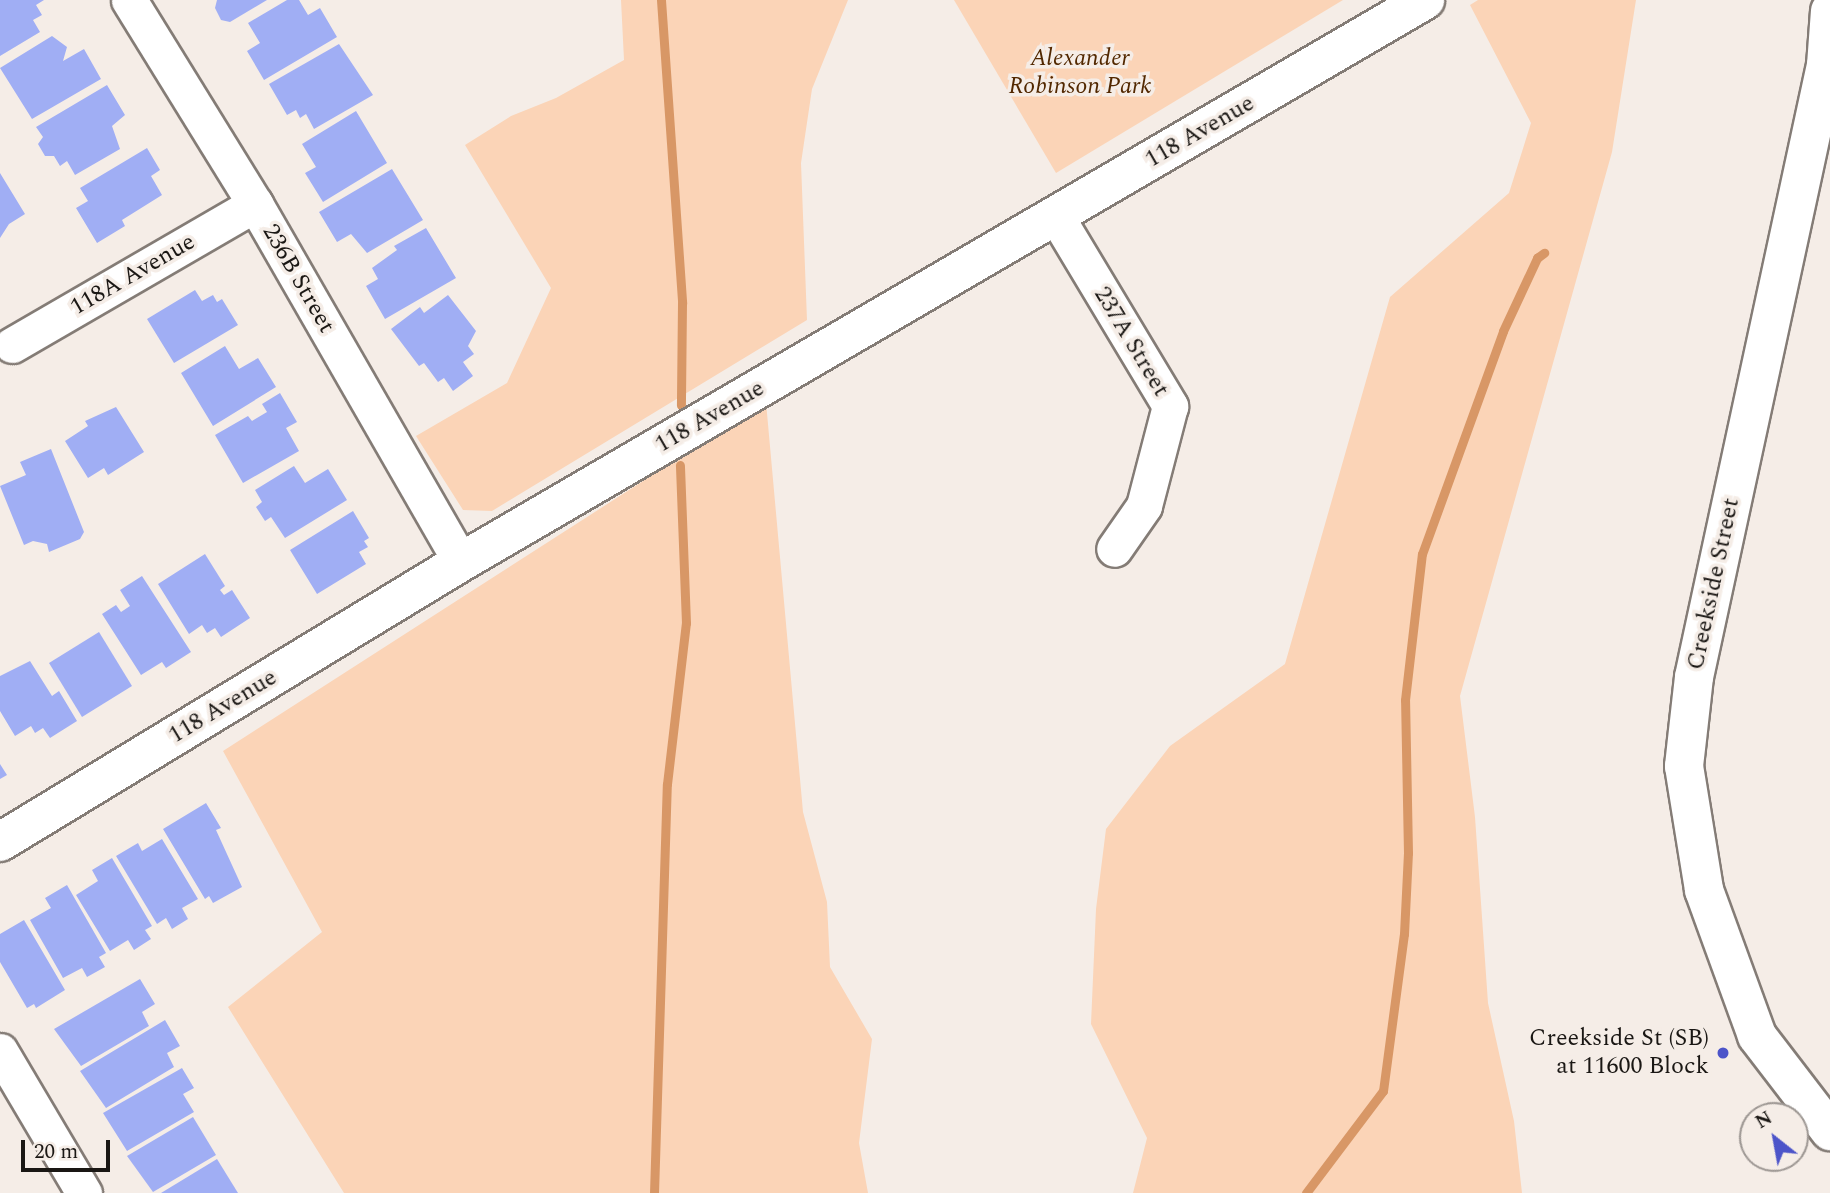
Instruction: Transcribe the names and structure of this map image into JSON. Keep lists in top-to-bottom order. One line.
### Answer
{"streets":{"street":["118 Avenue","118A Avenue","236B Street","237A Street","Creekside Street"]},"crossings":[["118 Avenue","236B Street"],["118 Avenue","237A Street"],["118A Avenue","236B Street"]],"parks":["Alexander Robinson Park"],"places":["Creekside St (SB) at 11600 Block"],"scale_bar":"20 m","north":"top left"}
